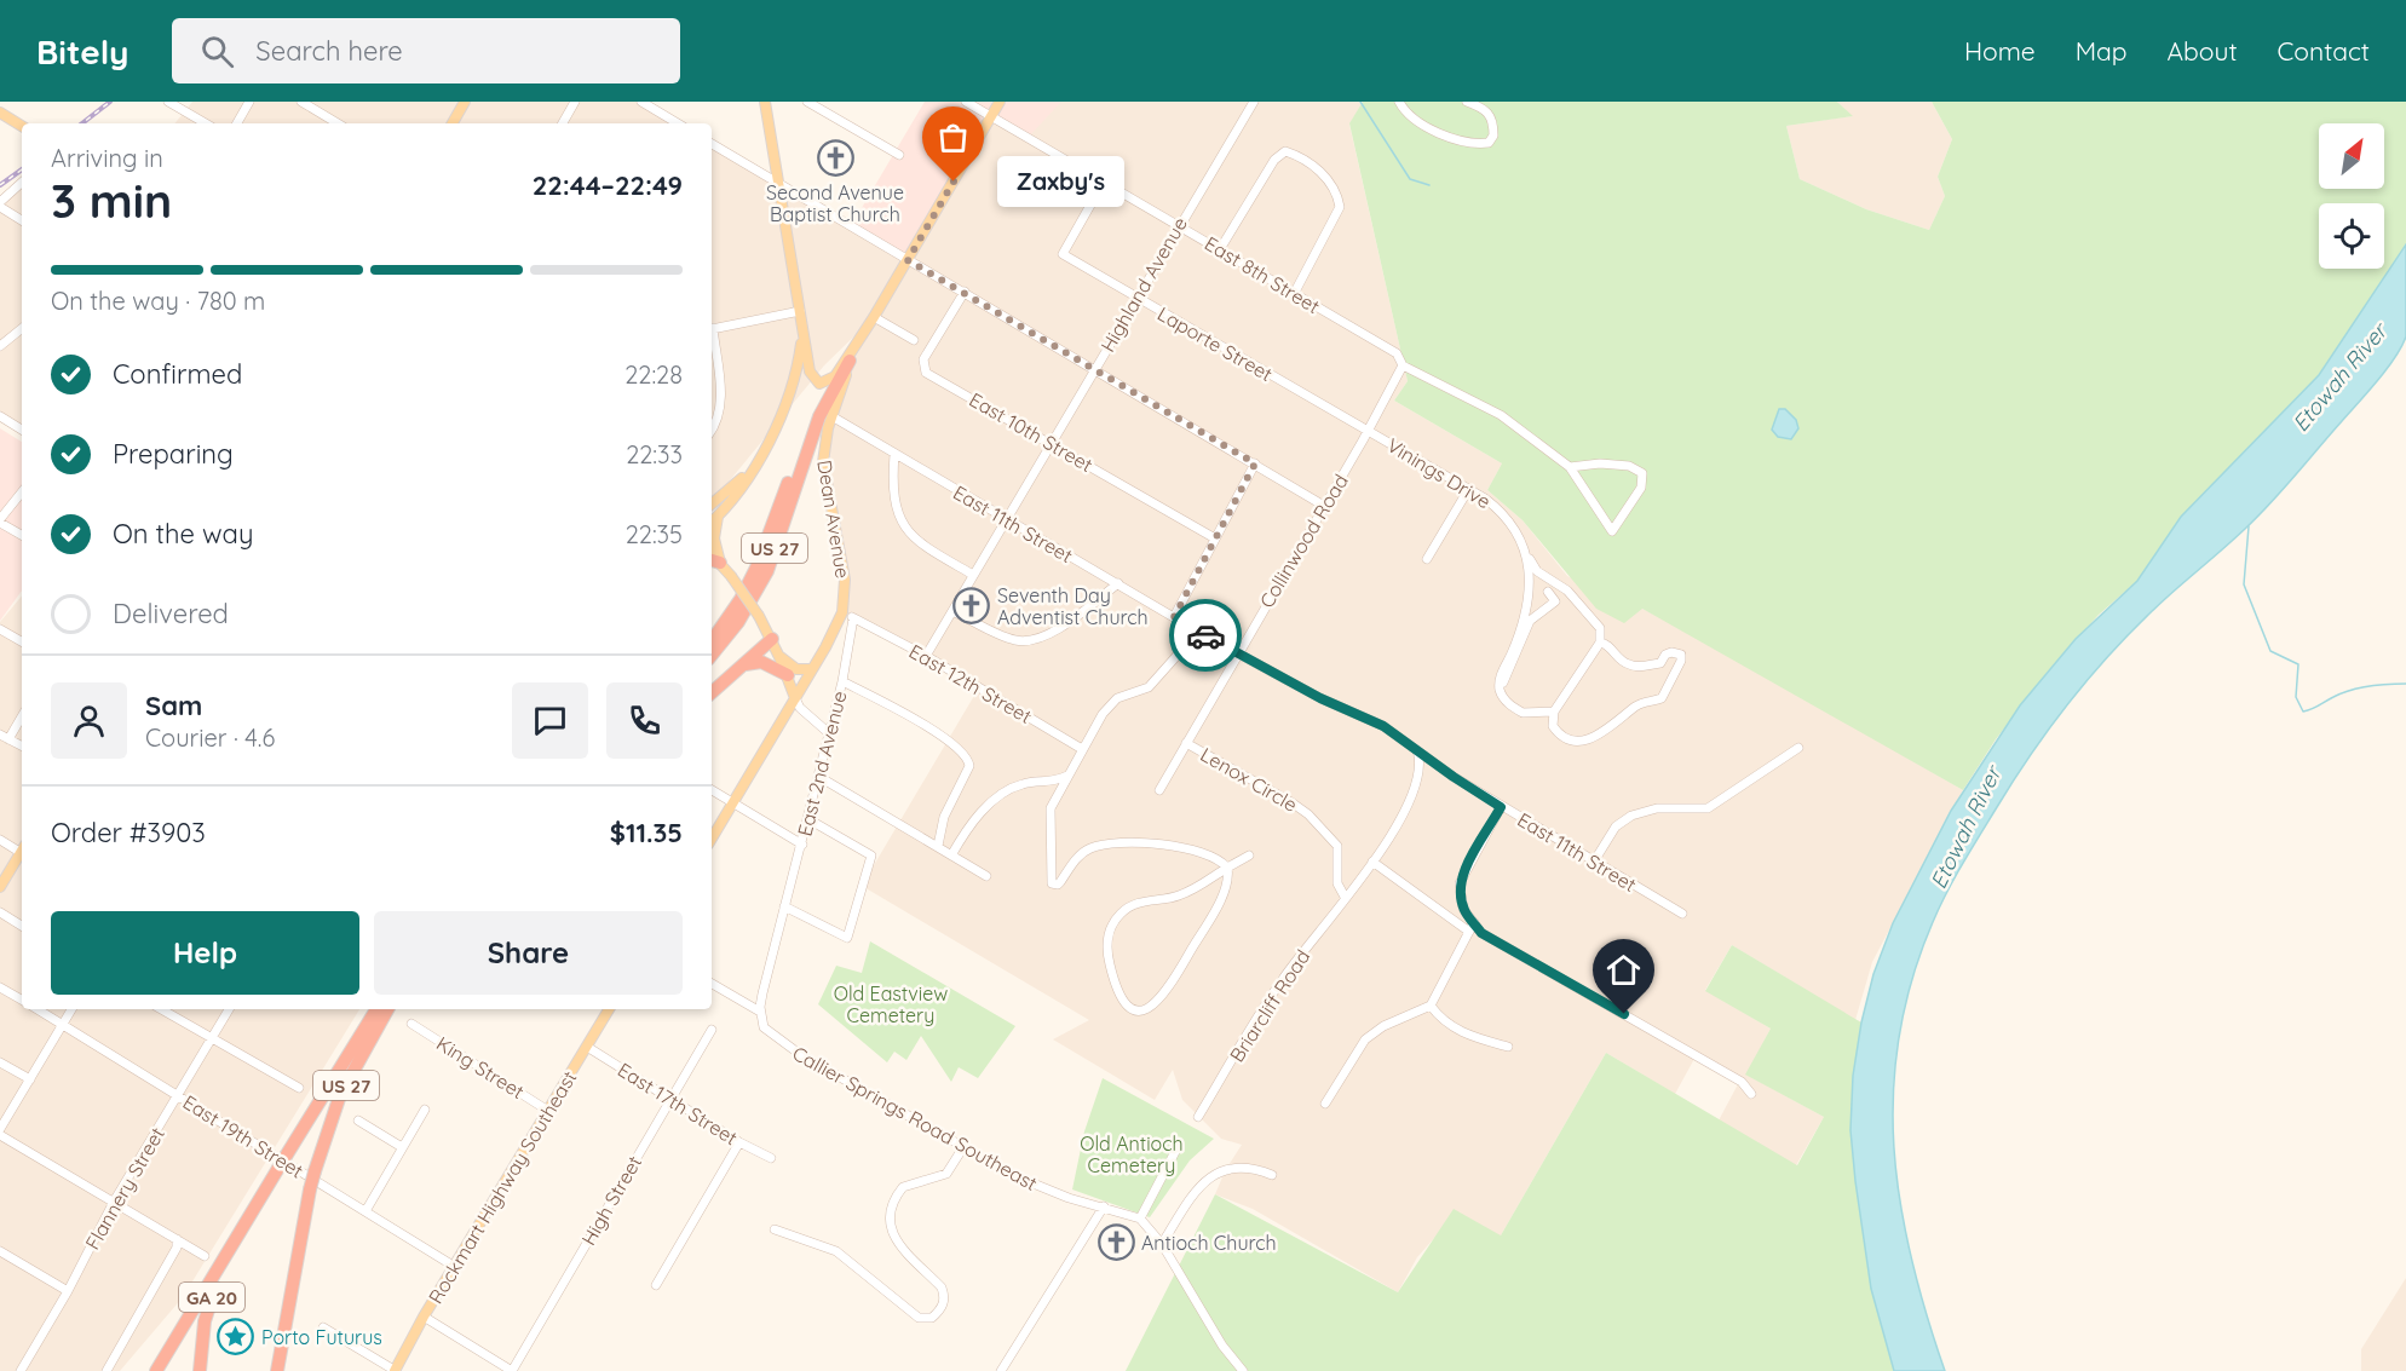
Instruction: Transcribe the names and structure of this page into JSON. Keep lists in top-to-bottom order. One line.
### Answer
{"streets":{"highway":["US 27","GA 20"],"main road":["Dean Avenue","Rockmart Highway Southeast"],"street":["East 8th Street","Highland Avenue","Laporte Street","East 10th Street","Vinings Drive","East 11th Street","Collinwood Road","East 12th Street","East 2nd Avenue","Lenox Circle","Briarcliff Road","King Street","East 17th Street","Callier Springs Road Southeast","East 19th Street","Flannery Street","High Street"]},"crossings":[["East 8th Street","Highland Avenue"],["East 8th Street","Laporte Street"],["East 8th Street","Collinwood Road"],["East 8th Street","US 27"],["Highland Avenue","Laporte Street"],["Highland Avenue","East 10th Street"],["Highland Avenue","East 11th Street"],["Highland Avenue","East 12th Street"],["Laporte Street","Vinings Drive"],["Laporte Street","Collinwood Road"],["Vinings Drive","Collinwood Road"],["Dean Avenue","East 11th Street"],["Dean Avenue","US 27"],["Dean Avenue","East 12th Street"],["East 11th Street","Collinwood Road"],["Collinwood Road","Lenox Circle"],["US 27","GA 20"],["East 12th Street","East 2nd Avenue"],["Lenox Circle","Briarcliff Road"],["King Street","Rockmart Highway Southeast"],["East 17th Street","Rockmart Highway Southeast"],["East 17th Street","High Street"],["East 19th Street","Rockmart Highway Southeast"],["East 19th Street","Flannery Street"]],"water":["Etowah River"],"parks":["Old Eastview Cemetery","Old Antioch Cemetery"],"places":{"church":["Second Avenue Baptist Church","Seventh Day Adventist Church","Antioch Church"],"other":["Zaxby's"],"place":["Porto Futurus"]},"north":"top right","page":{"header":"Bitely","search":"Search here","nav":["Home","Map","About","Contact"],"heading":["3 min","Arriving in","22:44–22:49"],"panel":["Sam","Courier · 4.6","Order #3903","$11.35"],"bubble":"Zaxby's","bar":"On the way · 780 m","list":[["Confirmed","22:28"],["Preparing","22:33"],["On the way","22:35"],"Delivered"],"buttons":["Help","Share"]}}
